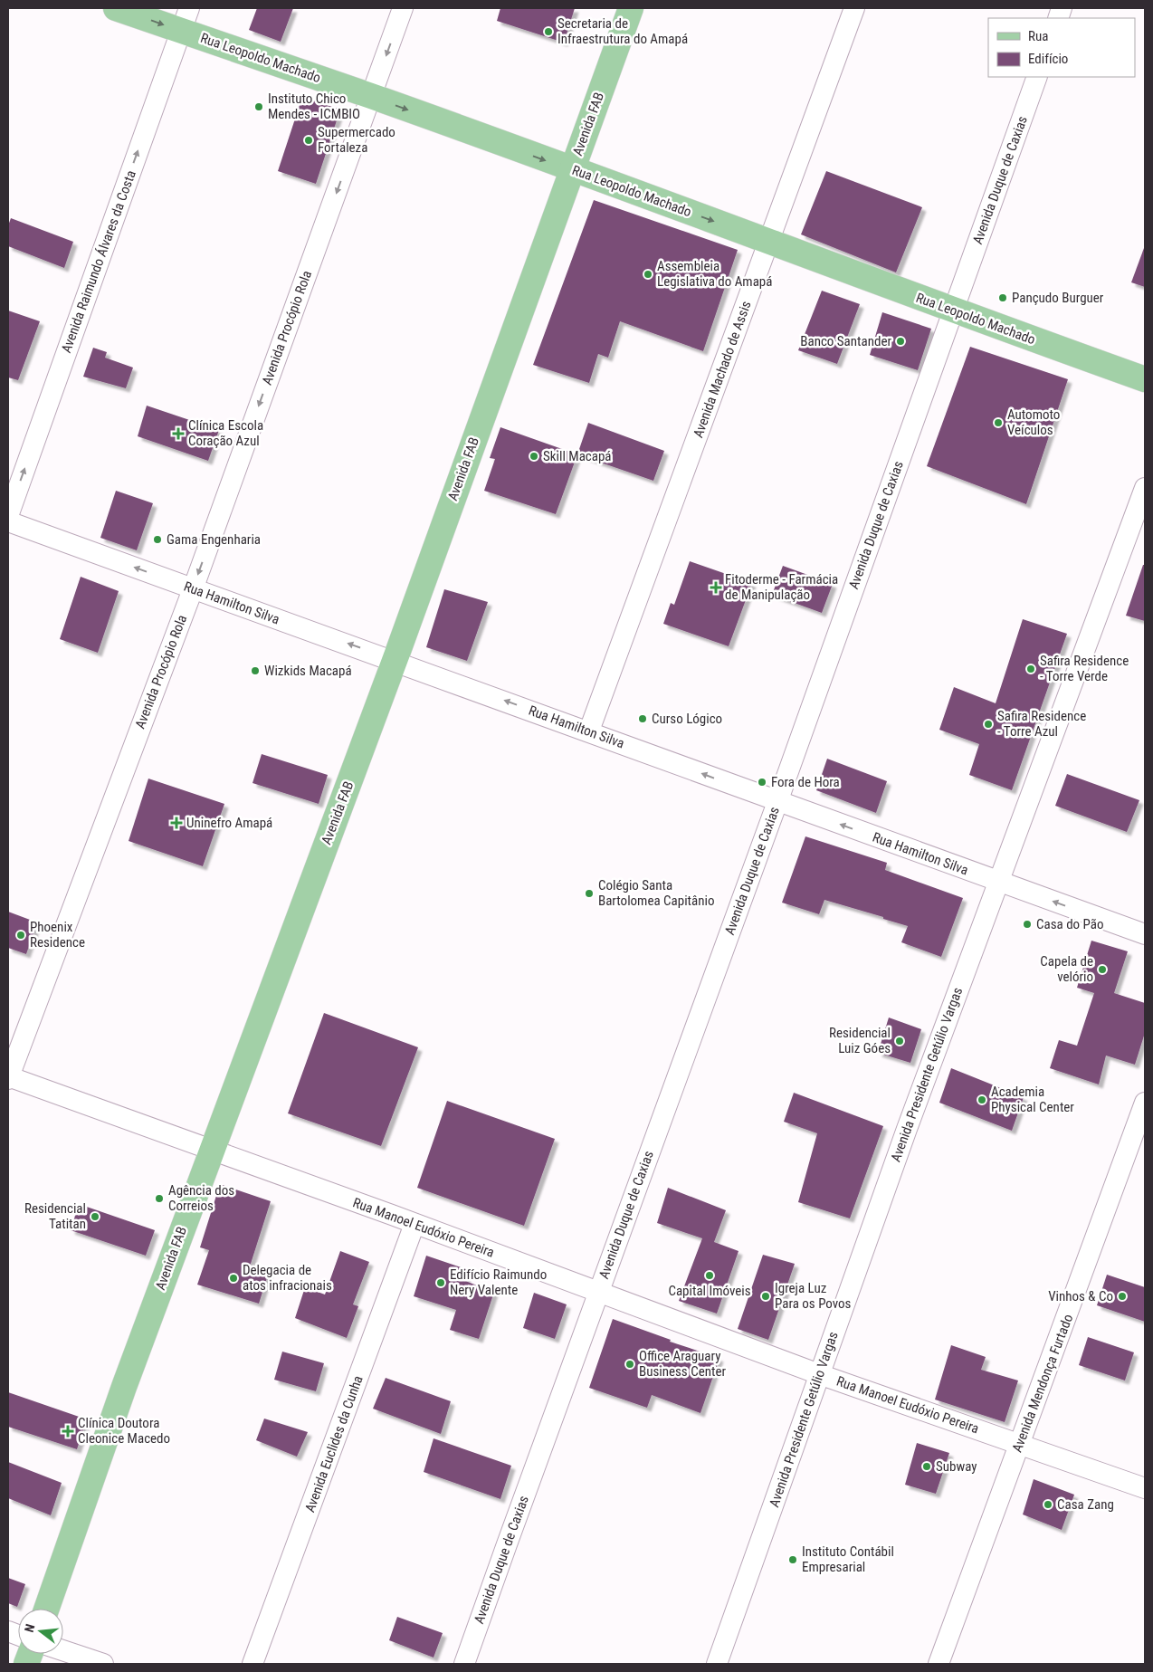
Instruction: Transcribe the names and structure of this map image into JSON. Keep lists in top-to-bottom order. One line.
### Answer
{"streets":{"main road":["Rua Leopoldo Machado","Avenida FAB"],"street":["Avenida Duque de Caxias","Avenida Raimundo Álvares da Costa","Avenida Procópio Rola","Avenida Machado de Assis","Rua Hamilton Silva","Avenida Presidente Getúlio Vargas","Rua Manoel Eudóxio Pereira","Avenida Mendonça Furtado","Avenida Euclides da Cunha"]},"crossings":[["Rua Leopoldo Machado","Avenida FAB"],["Rua Leopoldo Machado","Avenida Duque de Caxias"],["Rua Leopoldo Machado","Avenida Raimundo Álvares da Costa"],["Rua Leopoldo Machado","Avenida Procópio Rola"],["Rua Leopoldo Machado","Avenida Machado de Assis"],["Avenida FAB","Rua Hamilton Silva"],["Avenida FAB","Rua Manoel Eudóxio Pereira"],["Avenida Duque de Caxias","Rua Hamilton Silva"],["Avenida Duque de Caxias","Rua Manoel Eudóxio Pereira"],["Avenida Procópio Rola","Rua Hamilton Silva"],["Avenida Procópio Rola","Rua Manoel Eudóxio Pereira"],["Avenida Machado de Assis","Rua Hamilton Silva"],["Rua Hamilton Silva","Avenida Presidente Getúlio Vargas"],["Avenida Presidente Getúlio Vargas","Rua Manoel Eudóxio Pereira"],["Rua Manoel Eudóxio Pereira","Avenida Mendonça Furtado"],["Rua Manoel Eudóxio Pereira","Avenida Euclides da Cunha"]],"one_way":["Rua Leopoldo Machado","Avenida Raimundo Álvares da Costa","Avenida Procópio Rola","Rua Hamilton Silva"],"places":{"other":["Secretaria de Infraestrutura do Amapá","Instituto Chico Mendes - ICMBIO","Supermercado Fortaleza","Assembleia Legislativa do Amapá","Pançudo Burguer","Banco Santander","Automoto Veículos","Skill Macapá","Gama Engenharia","Safira Residence - Torre Verde","Wizkids Macapá","Curso Lógico","Safira Residence - Torre Azul","Fora de Hora","Colégio Santa Bartolomea Capitânio","Casa do Pão","Phoenix Residence","Capela de velório","Residencial Luiz Góes","Academia Physical Center","Agência dos Correios","Residencial Tatitan","Capital Imóveis","Delegacia de atos infracionais","Edifício Raimundo Nery Valente","Igreja Luz Para os Povos","Vinhos & Co","Office Araguary Business Center","Subway","Casa Zang","Instituto Contábil Empresarial"],"health":["Clínica Escola Coração Azul","Fitoderme - Farmácia de Manipulação","Uninefro Amapá","Clínica Doutora Cleonice Macedo"]},"legend":["Rua","Edifício"],"north":"left"}
